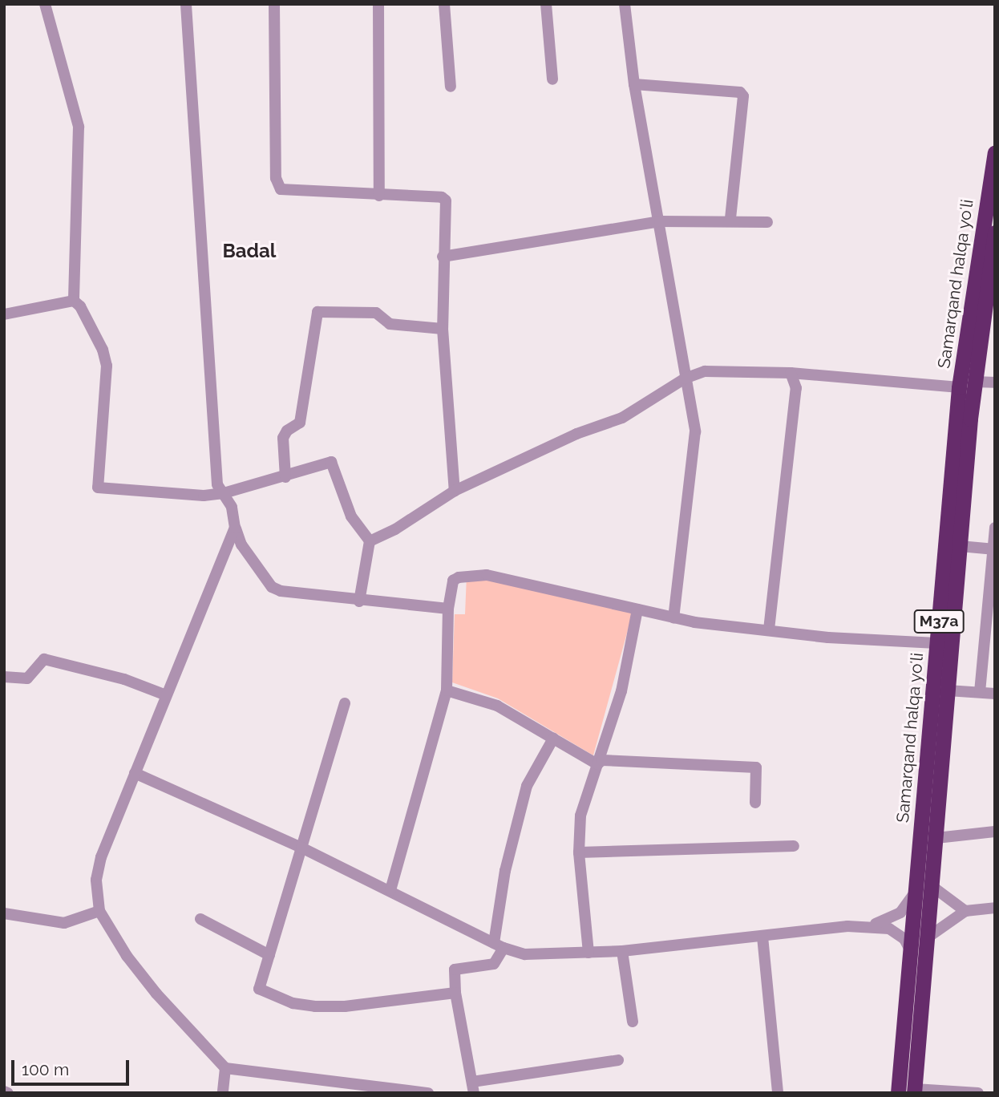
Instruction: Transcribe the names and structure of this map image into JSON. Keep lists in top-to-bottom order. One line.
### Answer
{"streets":{"highway":["Samarqand halqa yoʻli","M37a"]},"districts":["Badal"],"scale_bar":"100 m"}
